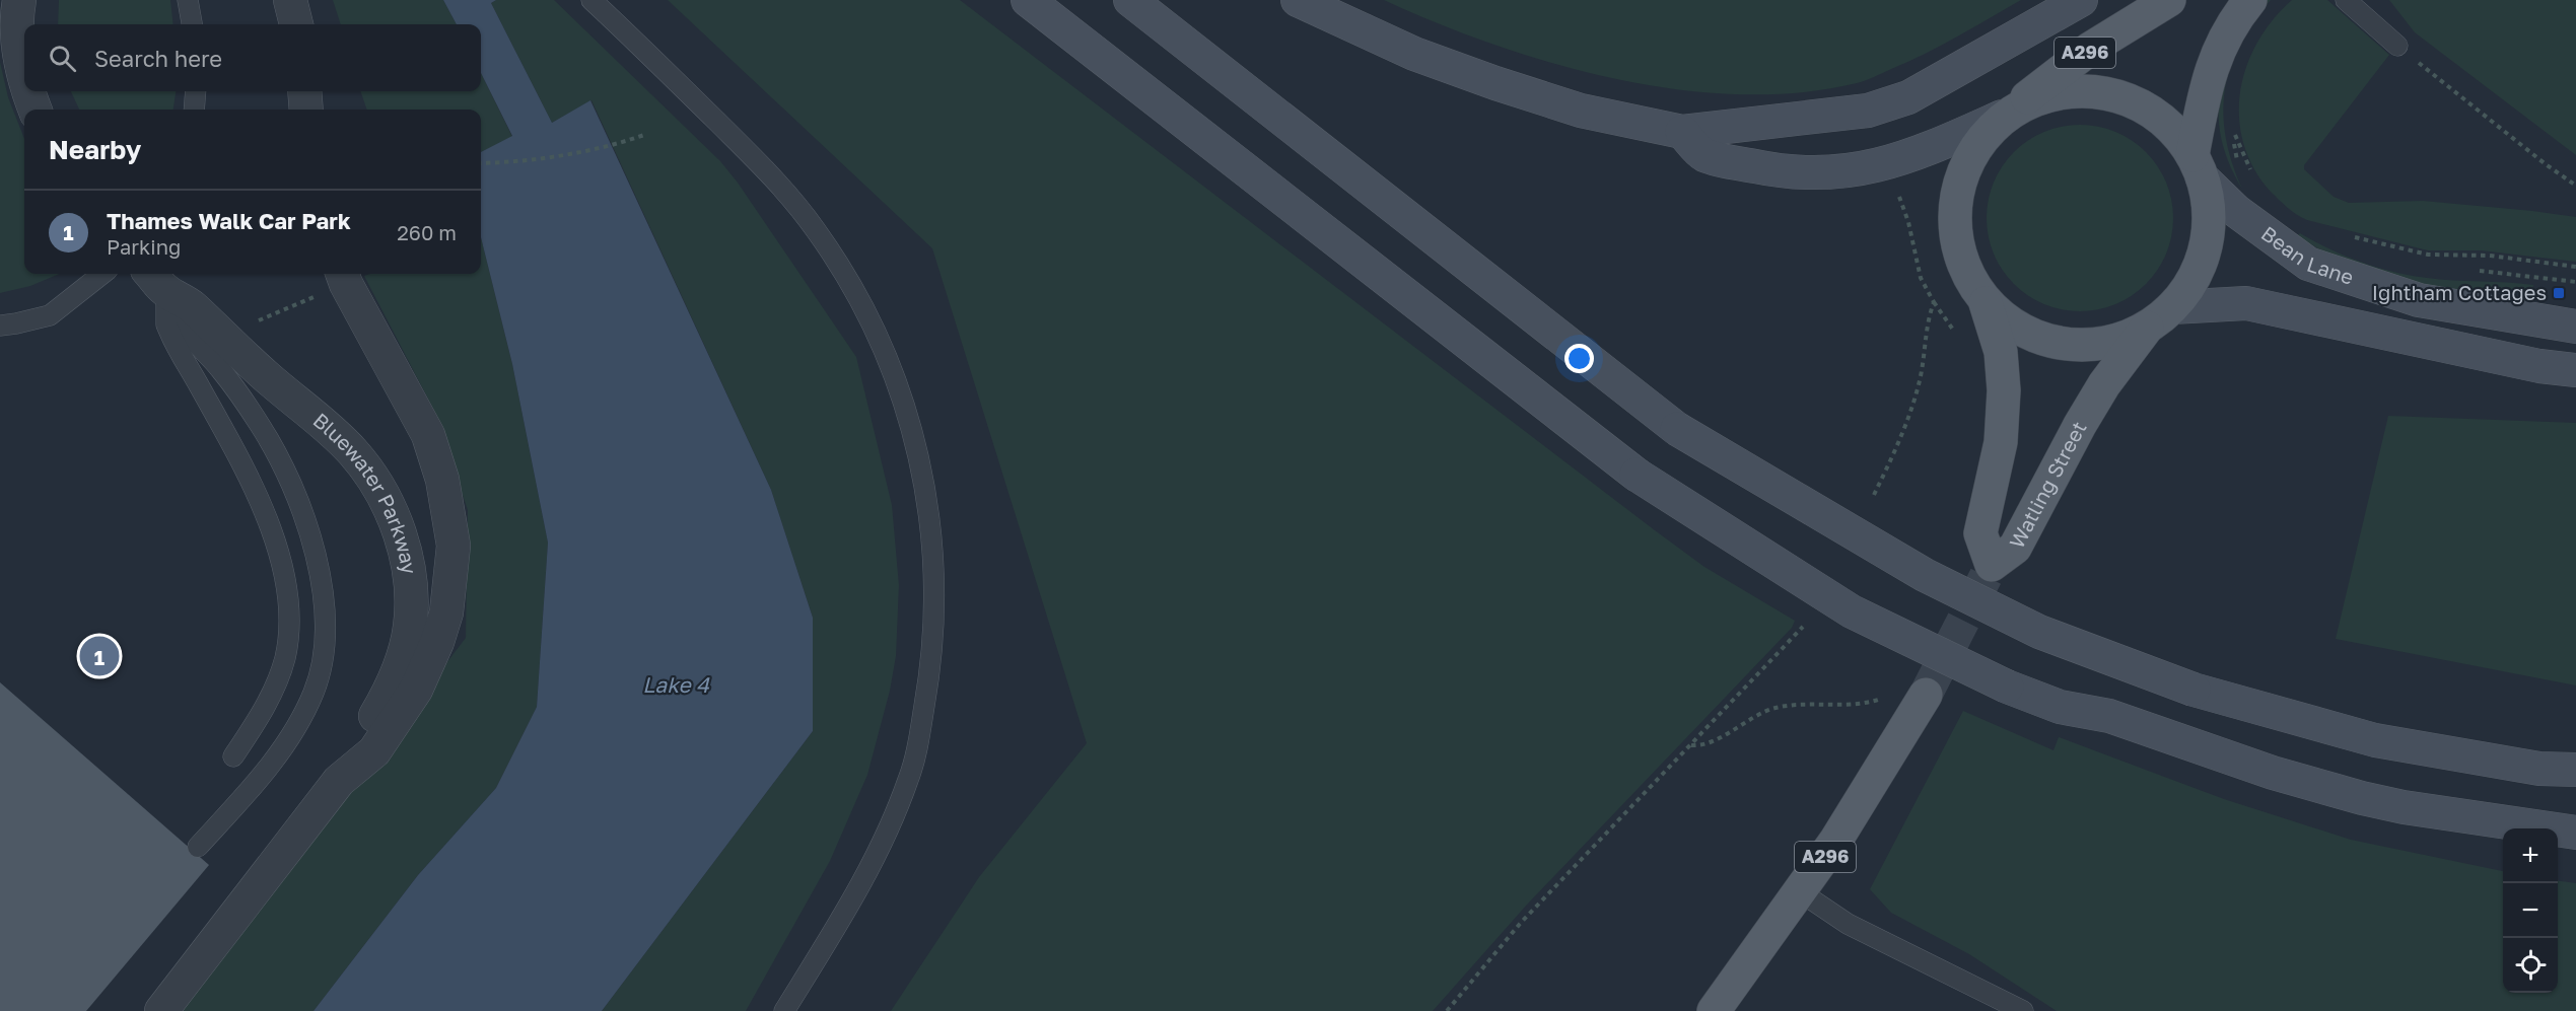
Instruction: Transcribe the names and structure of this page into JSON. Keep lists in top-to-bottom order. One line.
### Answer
{"streets":{"main road":["A296","Bean Lane","Watling Street"],"street":["Bluewater Parkway"]},"water":["Lake 4"],"places":{"transit":["Ightham Cottages"]},"page":{"search":"Search here","heading":"Nearby","list":[{"mark":"1","name":"Thames Walk Car Park","note":"Parking","value":"260 m"}],"pins":"1","map_buttons":["+","−"]}}
